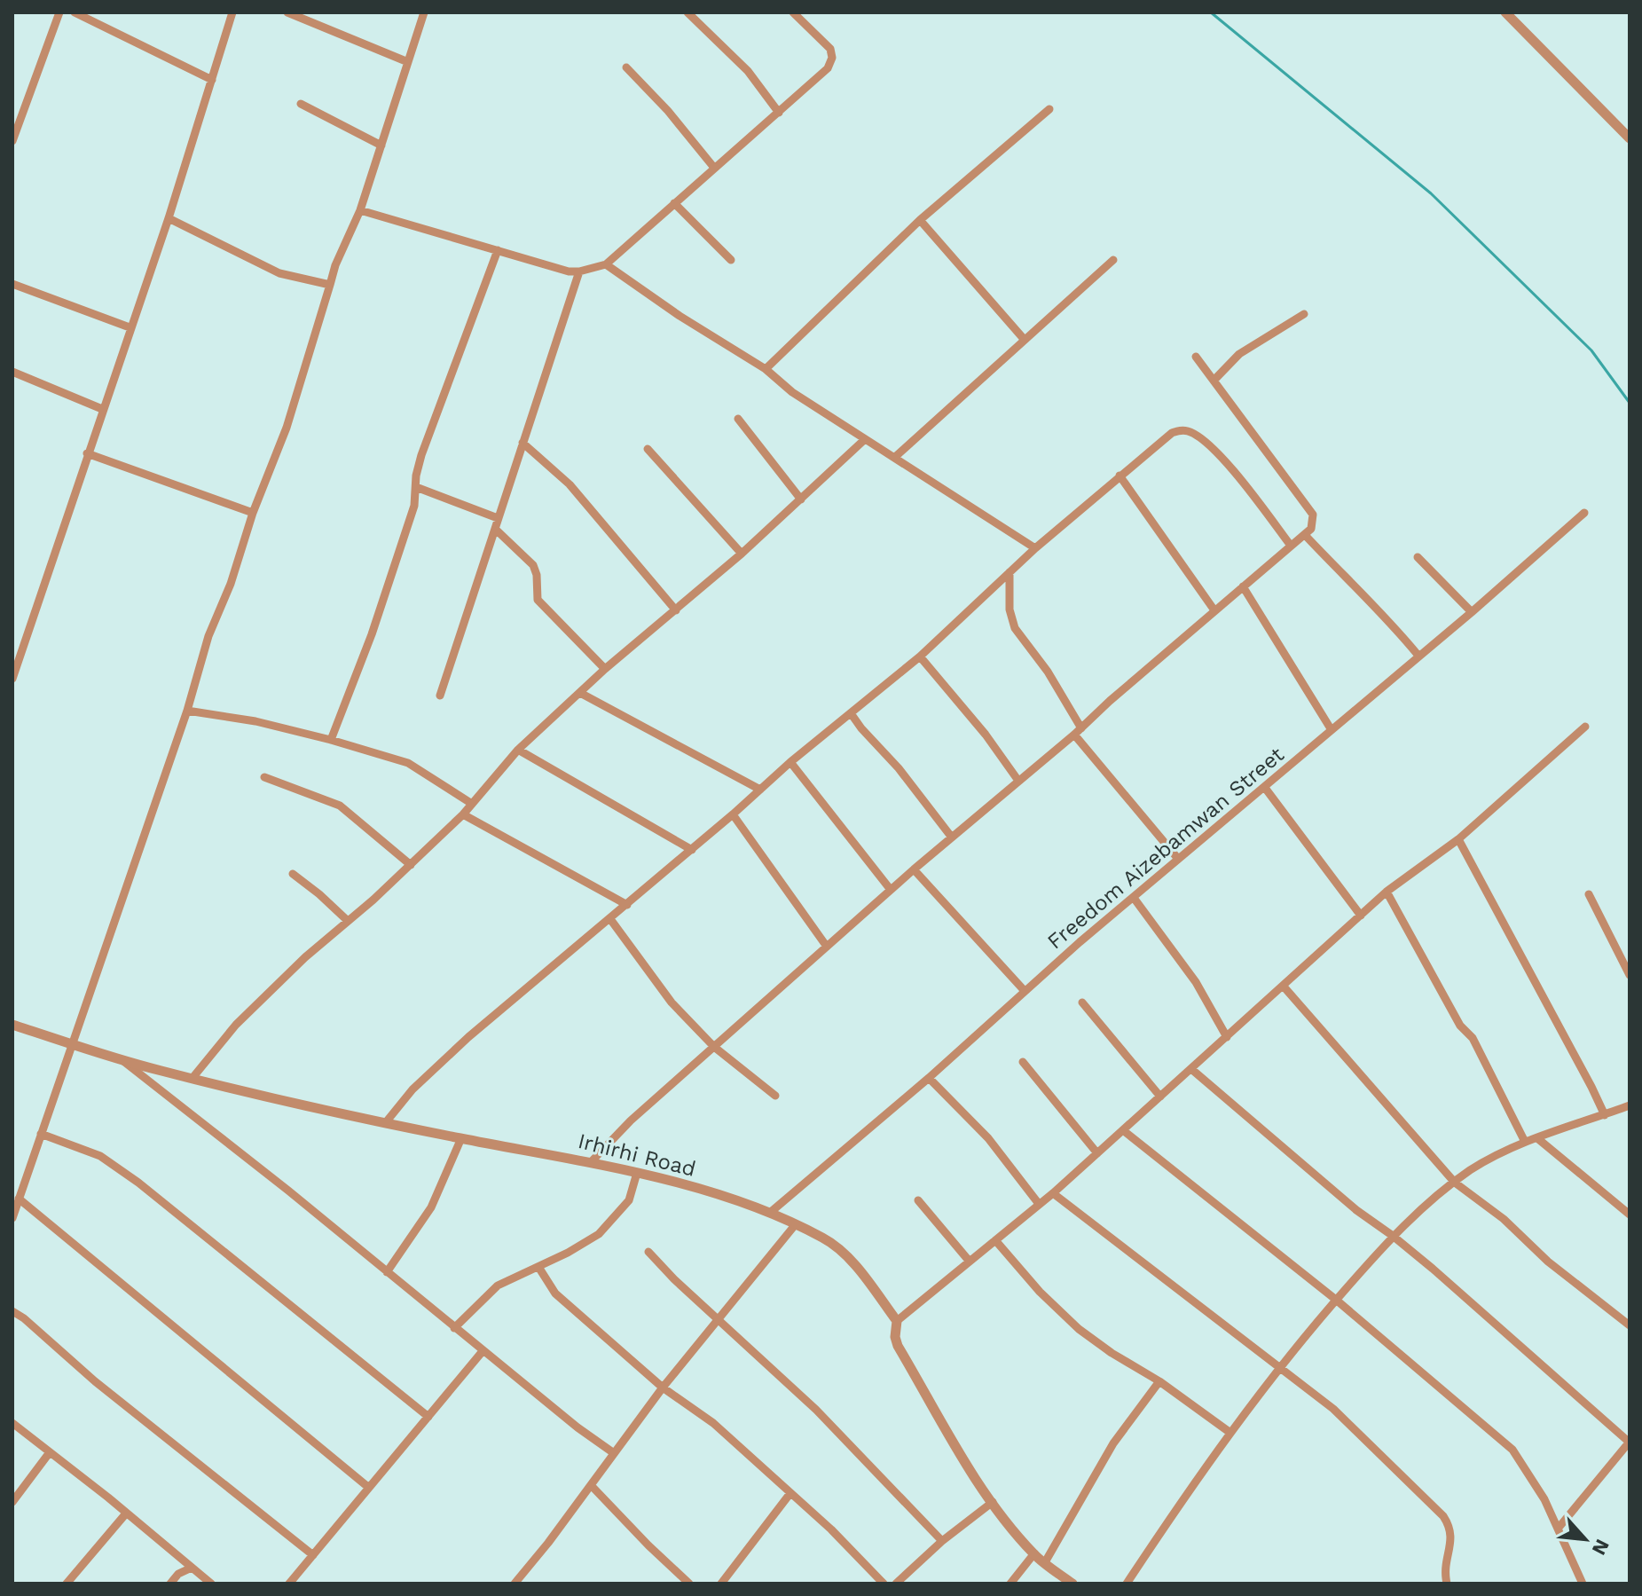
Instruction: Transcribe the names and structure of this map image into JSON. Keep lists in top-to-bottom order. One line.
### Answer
{"streets":{"street":["Freedom Aizebamwan Street","Irhirhi Road"]},"crossings":[["Freedom Aizebamwan Street","Irhirhi Road"]],"north":"bottom right"}
